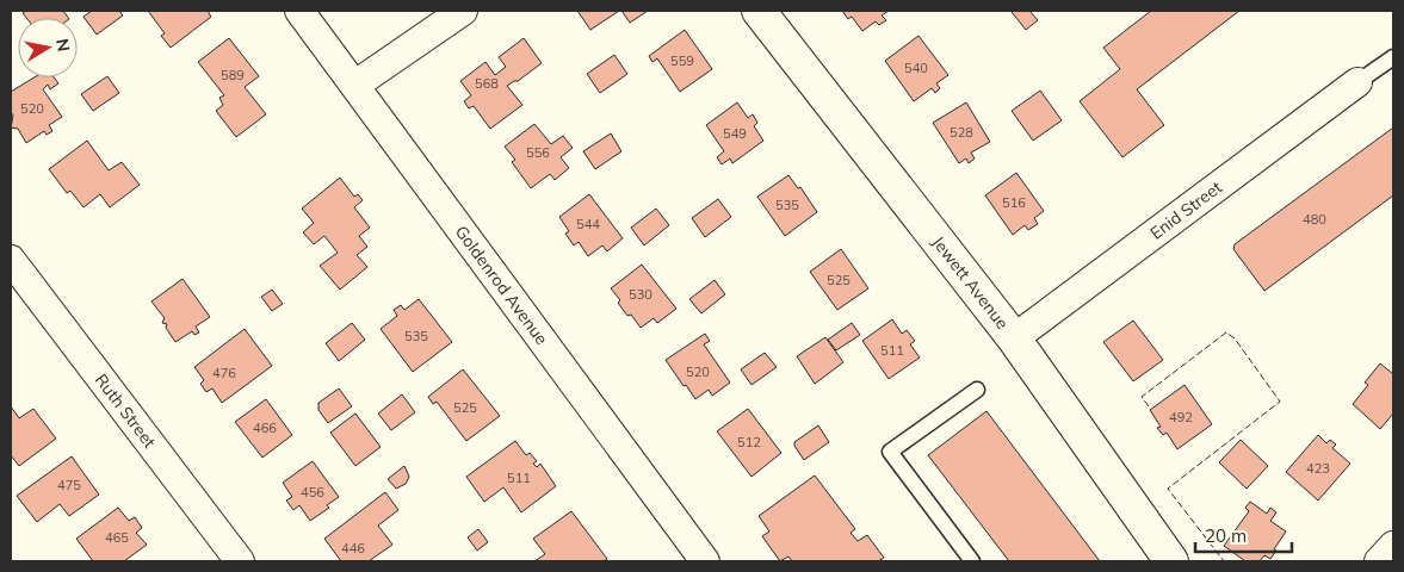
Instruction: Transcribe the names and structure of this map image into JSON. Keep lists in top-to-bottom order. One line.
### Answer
{"streets":{"main road":["Jewett Avenue"],"street":["Enid Street","Goldenrod Avenue","Ruth Street"]},"crossings":[["Enid Street","Jewett Avenue"]],"house_numbers":["559","540","589","568","520","528","549","556","516","535","480","544","525","530","535","511","520","476","525","492","466","512","423","511","475","456","465","446"],"scale_bar":"20 m","north":"right"}
